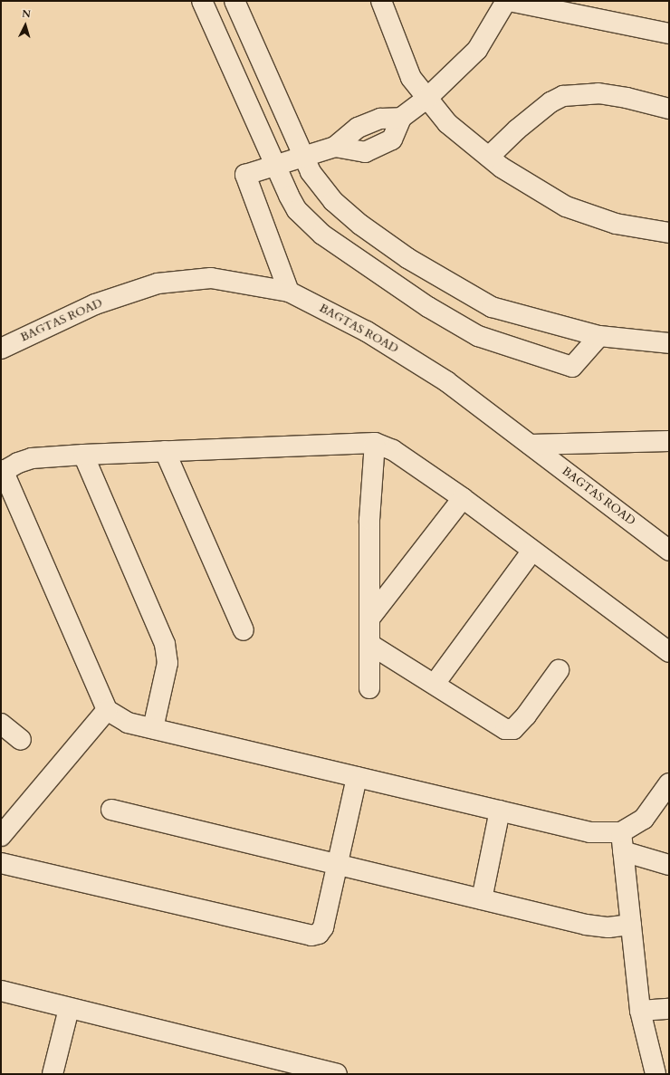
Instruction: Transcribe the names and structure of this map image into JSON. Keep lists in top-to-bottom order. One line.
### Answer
{"streets":{"street":["BAGTAS ROAD"]},"north":"top"}
